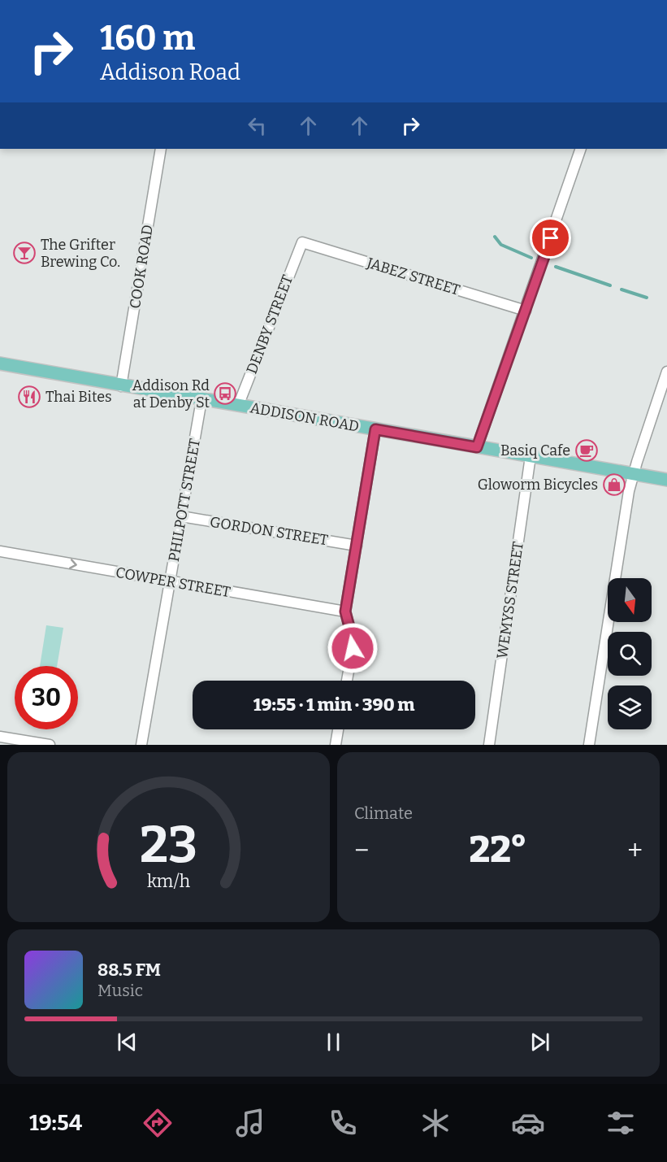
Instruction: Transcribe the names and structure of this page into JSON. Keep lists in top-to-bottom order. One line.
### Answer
{"streets":{"main road":["ADDISON ROAD"],"street":["COOK ROAD","JABEZ STREET","DENBY STREET","PHILPOTT STREET","GORDON STREET","COWPER STREET","WEMYSS STREET"]},"crossings":[["COOK ROAD","ADDISON ROAD"],["JABEZ STREET","DENBY STREET"],["DENBY STREET","ADDISON ROAD"],["ADDISON ROAD","PHILPOTT STREET"],["ADDISON ROAD","WEMYSS STREET"],["PHILPOTT STREET","GORDON STREET"],["PHILPOTT STREET","COWPER STREET"]],"one_way":["COWPER STREET"],"places":{"bar":["The Grifter Brewing Co."],"bus stop":["Addison Rd at Denby St"],"restaurant":["Thai Bites"],"cafe":["Basiq Cafe"],"shop":["Gloworm Bicycles"]},"north":"bottom","page":{"turn":["160 m","Addison Road"],"limit":"30","trip":"19:55 · 1 min · 390 m","tile":"Climate","heat":["−","22°","+"],"song":["88.5 FM","Music"],"tabs":"19:54","gauge":["23","km/h"]}}
